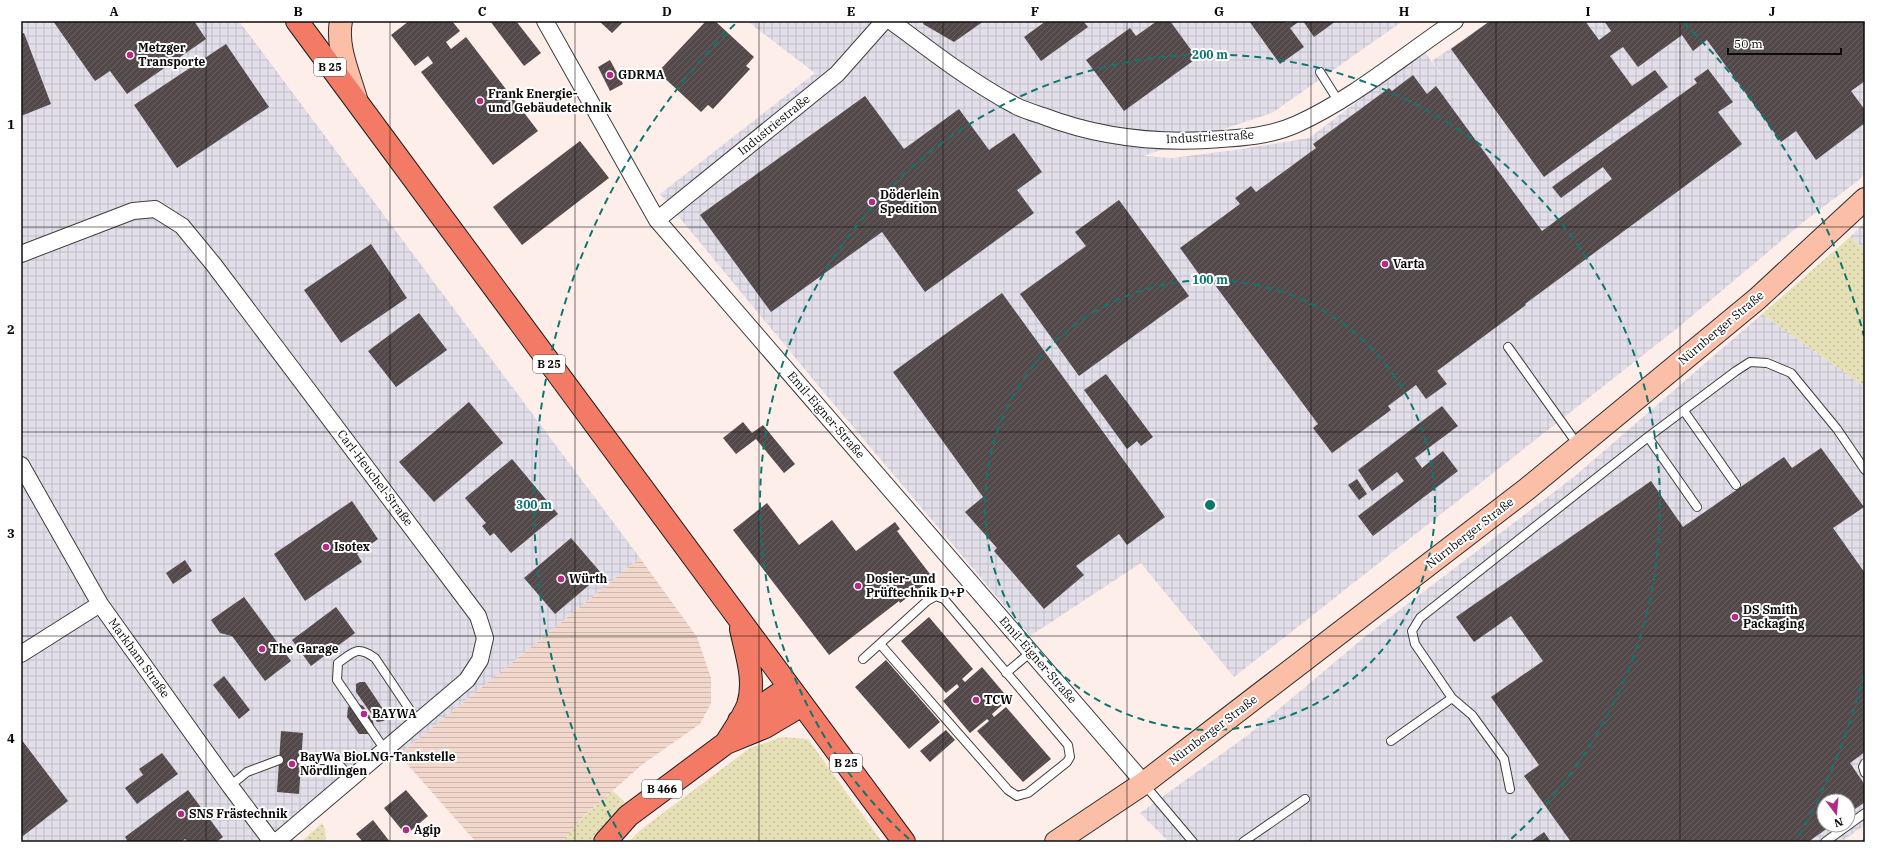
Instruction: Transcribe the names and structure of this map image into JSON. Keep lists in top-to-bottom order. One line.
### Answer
{"streets":{"main road":["B 25","Nürnberger Straße","B 466"],"street":["Industriestraße","Emil-Eigner-Straße","Carl-Heuchel-Straße","Markham Straße"]},"crossings":[["B 25","B 466"],["Industriestraße","Emil-Eigner-Straße"],["Nürnberger Straße","Emil-Eigner-Straße"]],"places":["Metzger Transporte","GDRMA","Frank Energie- und Gebäudetechnik","Döderlein Spedition","Varta","Isotex","Würth","Dosier- und Prüftechnik D+P","DS Smith Packaging","The Garage","TCW","BAYWA","BayWa BioLNG-Tankstelle Nördlingen","SNS Frästechnik","Agip"],"scale_bar":"50 m","north":"bottom","grid":{"columns":["A","B","C","D","E","F","G","H","I","J"],"rows":["1","2","3","4"]},"rings":["200 m","100 m","300 m"]}
